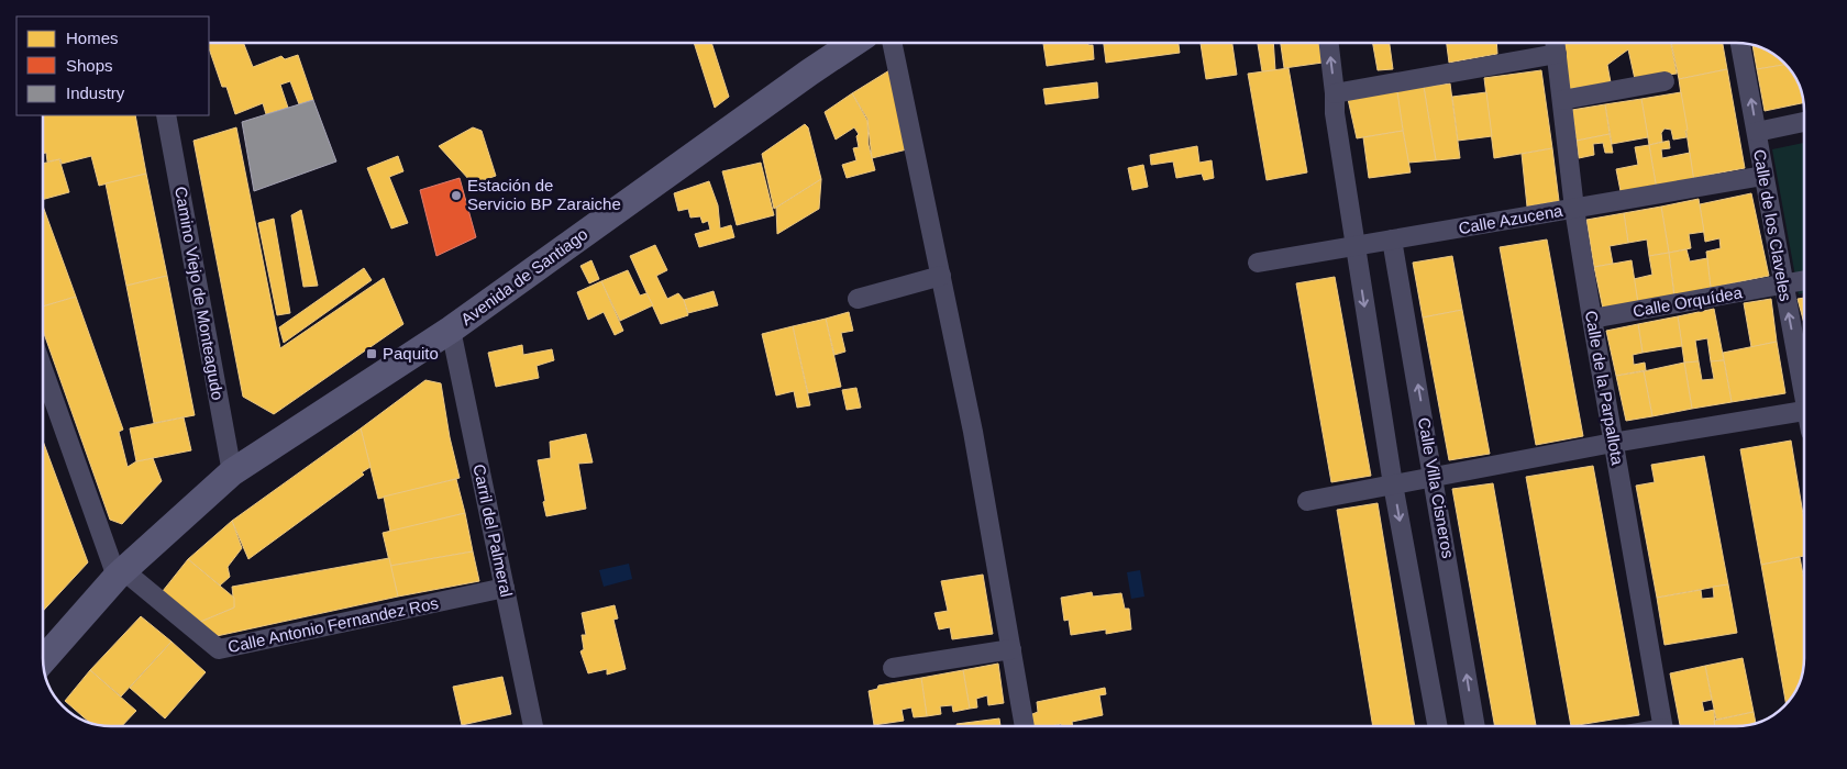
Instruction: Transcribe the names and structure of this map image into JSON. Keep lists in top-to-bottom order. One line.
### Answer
{"streets":{"street":["Calle Azucena","Calle de los Claveles","Avenida de Santiago","Camino Viejo de Monteagudo","Calle Orquídea","Calle de la Parpallota","Calle Villa Cisneros","Carril del Palmeral","Calle Antonio Fernandez Ros"]},"crossings":[["Calle Azucena","Calle de los Claveles"],["Calle Azucena","Calle de la Parpallota"],["Calle Azucena","Calle Villa Cisneros"],["Calle de los Claveles","Calle Orquídea"],["Avenida de Santiago","Camino Viejo de Monteagudo"],["Avenida de Santiago","Carril del Palmeral"],["Avenida de Santiago","Calle Antonio Fernandez Ros"],["Calle Orquídea","Calle de la Parpallota"],["Carril del Palmeral","Calle Antonio Fernandez Ros"]],"one_way":["Calle de los Claveles"],"places":{"other":["Estación de Servicio BP Zaraiche"],"transit":["Paquito"]},"legend":["Homes","Shops","Industry"]}
